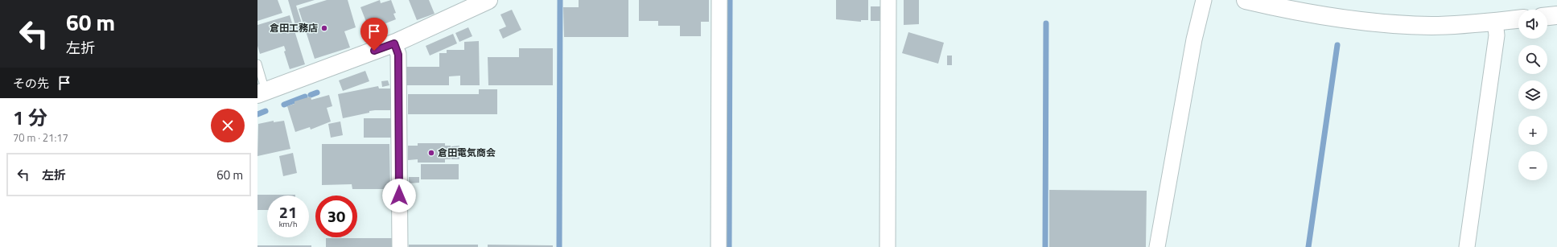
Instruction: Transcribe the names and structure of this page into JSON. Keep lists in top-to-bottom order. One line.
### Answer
{"places":["倉田工務店","倉田電気商会"],"page":{"turn":["60 m","左折"],"map_buttons":["+","−"],"then":"その先","heading":["1 分","70 m · 21:17"],"list":[{"name":"左折","value":"60 m"}],"speed":"21 km/h","limit":"30"}}
